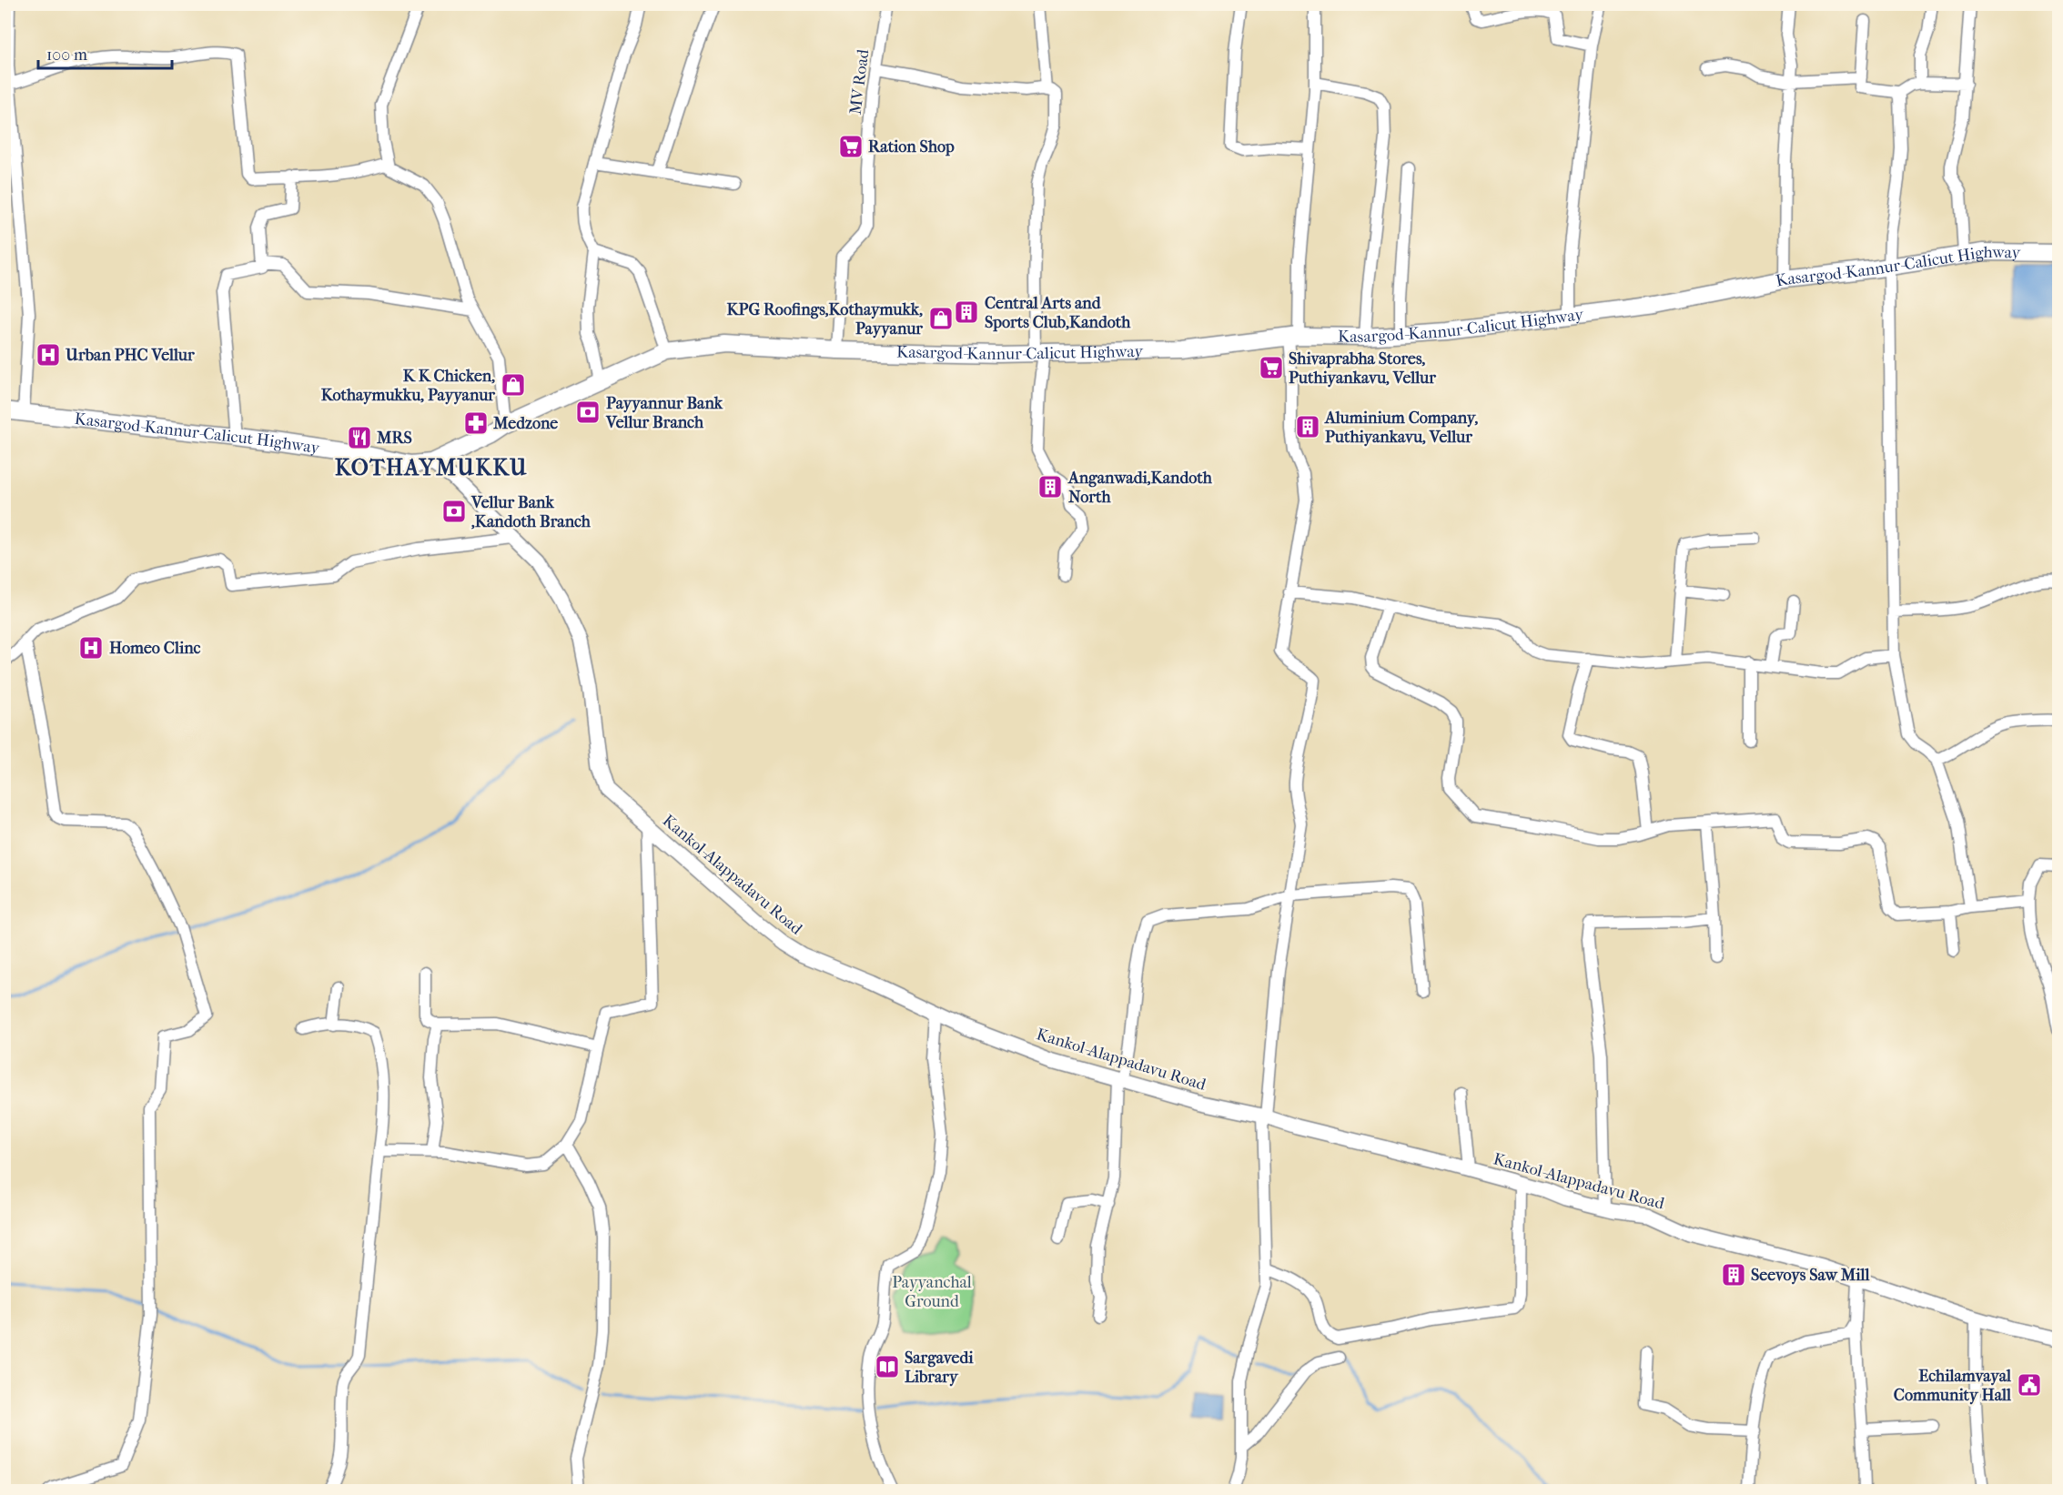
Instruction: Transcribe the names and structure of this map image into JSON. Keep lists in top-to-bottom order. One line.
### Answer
{"streets":{"highway":["Kasargod-Kannur-Calicut Highway"],"main road":["Kankol-Alappadavu Road"],"street":["MV Road"]},"crossings":[["MV Road","Kasargod-Kannur-Calicut Highway"],["Kasargod-Kannur-Calicut Highway","Kankol-Alappadavu Road"]],"districts":["KOTHAYMUKKU"],"parks":["Payyanchal Ground"],"places":{"supermarket":["Ration Shop","Shivaprabha Stores, Puthiyankavu, Vellur"],"building":["Central Arts and Sports Club,Kandoth","Aluminium Company, Puthiyankavu, Vellur","Anganwadi,Kandoth North","Seevoys Saw Mill"],"shop":["KPG Roofings,Kothaymukk, Payyanur","K K Chicken, Kothaymukku, Payyanur"],"hospital":["Urban PHC Vellur","Homeo Clinc"],"bank":["Payyannur Bank Vellur Branch","Vellur Bank ,Kandoth Branch"],"pharmacy":["Medzone"],"restaurant":["MRS"],"library":["Sargavedi Library"],"public building":["Echilamvayal Community Hall"]},"scale_bar":"100 m"}
